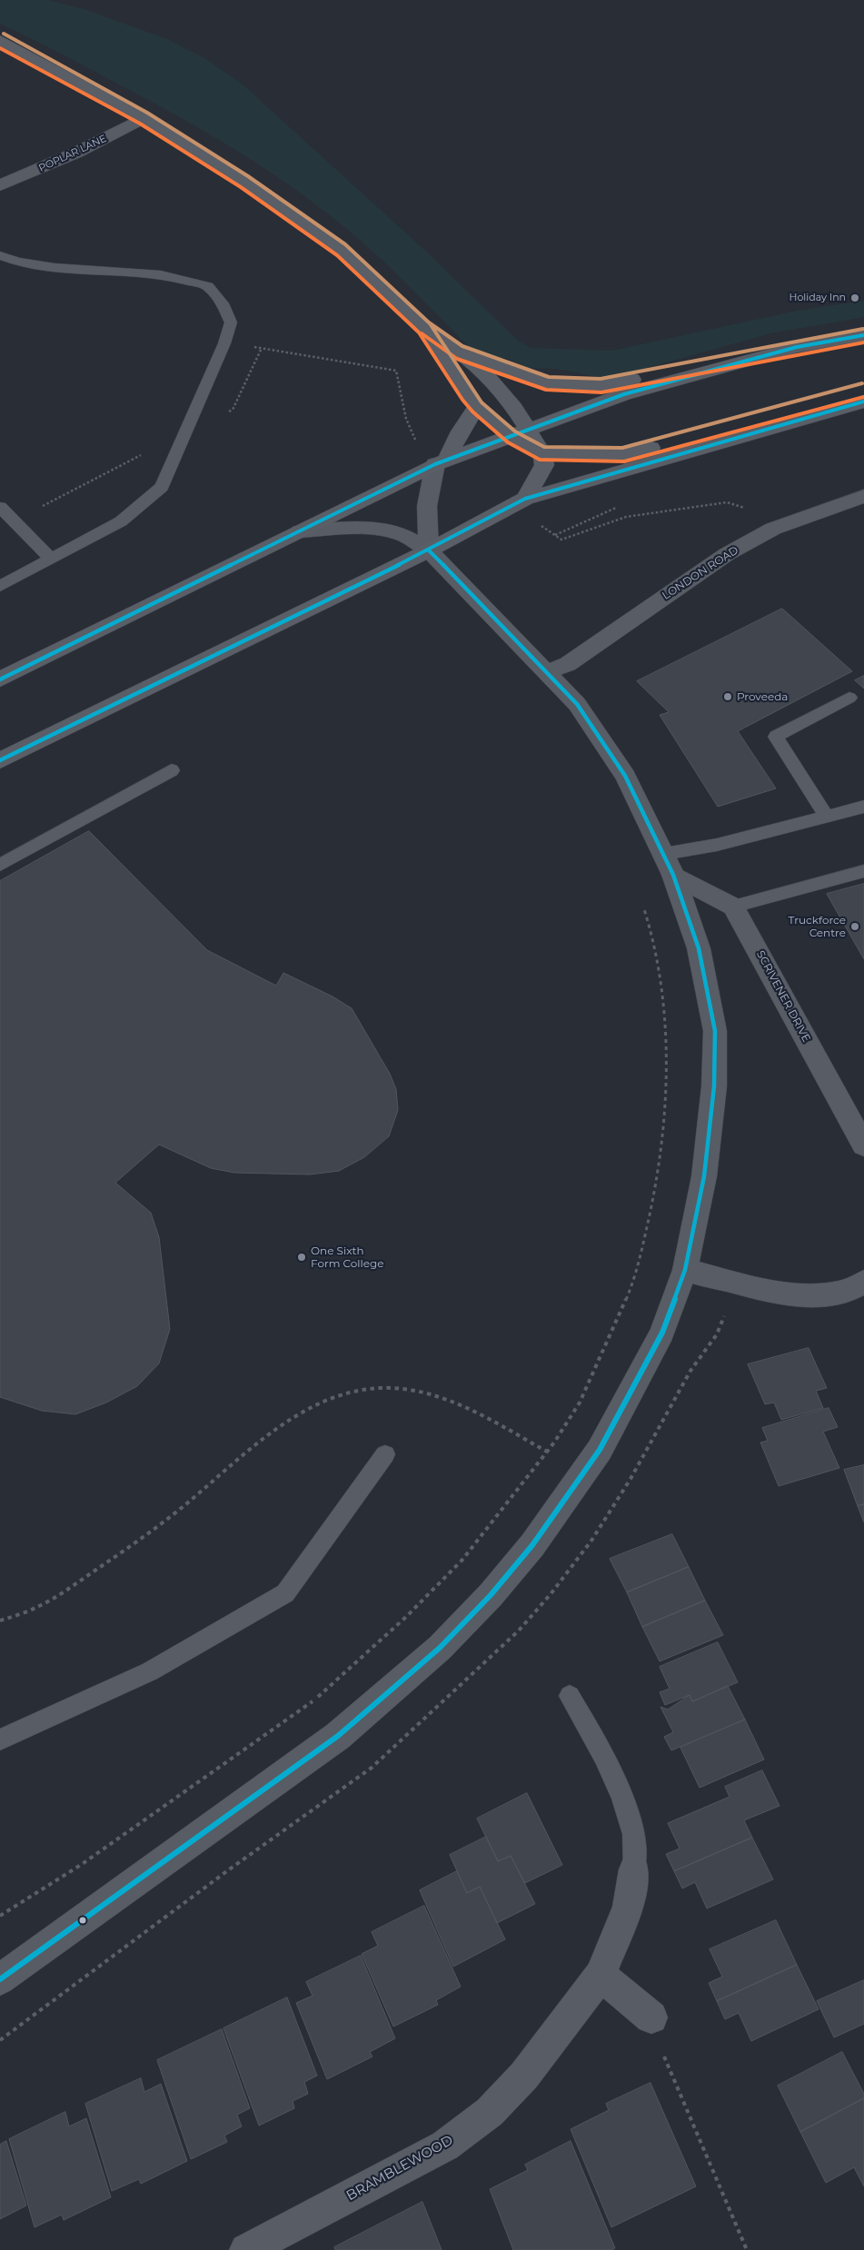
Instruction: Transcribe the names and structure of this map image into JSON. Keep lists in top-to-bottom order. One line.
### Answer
{"streets":{"street":["POPLAR LANE","LONDON ROAD","SCRIVENER DRIVE","BRAMBLEWOOD"]},"places":["Holiday Inn","Proveeda","Truckforce Centre","One Sixth Form College"]}
